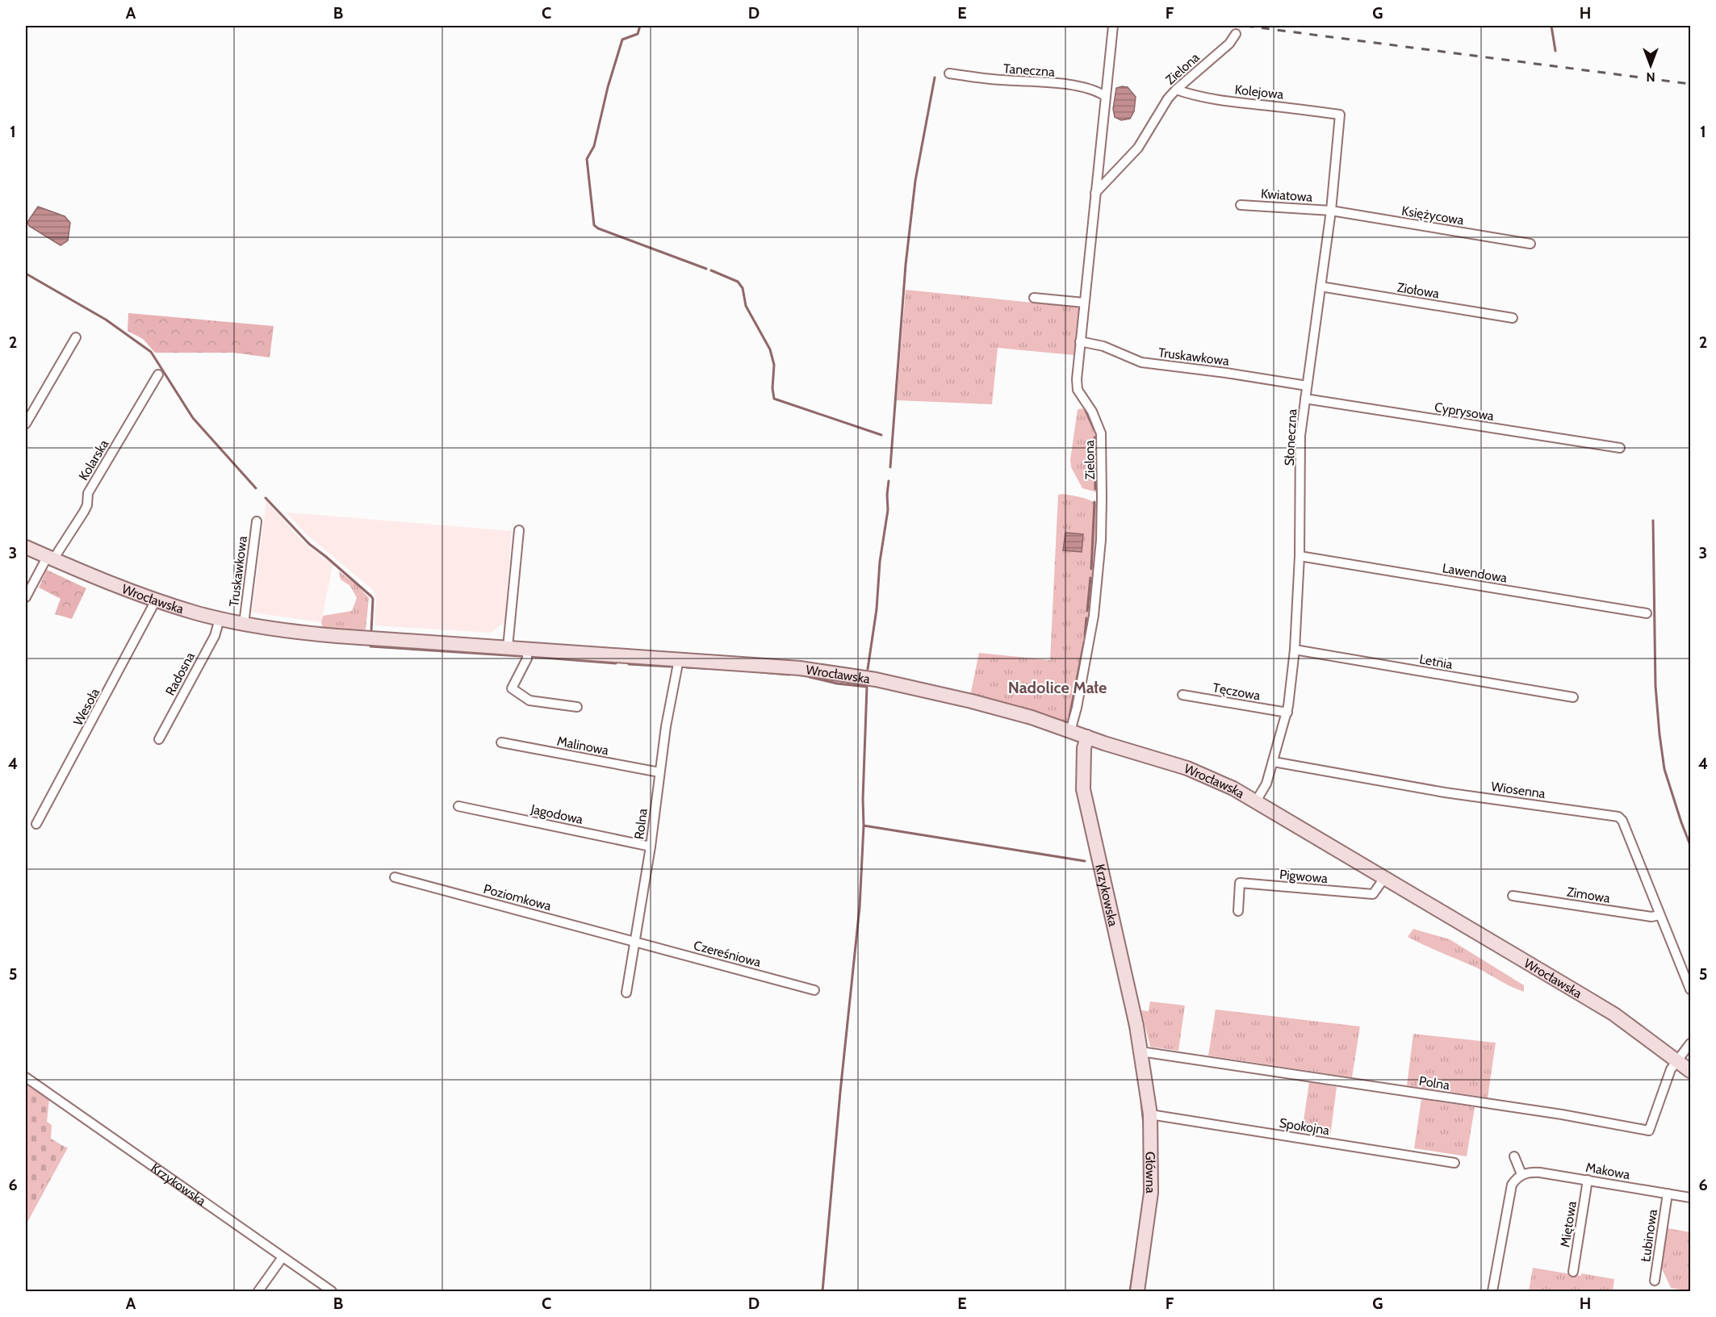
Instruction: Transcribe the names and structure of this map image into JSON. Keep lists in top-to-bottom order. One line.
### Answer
{"streets":{"street":["Zielona","Taneczna","Kolejowa","Kwiatowa","Księżycowa","Ziołowa","Truskawkowa","Cyprysowa","Słoneczna","Kolarska","Lawendowa","Wrocławska","Letnia","Radosna","Tęczowa","Wesoła","Malinowa","Wiosenna","Jagodowa","Rolna","Pigwowa","Krzykowska","Zimowa","Poziomkowa","Czereśniowa","Polna","Spokojna","Makowa","Główna","Miętowa","Łubinowa"]},"crossings":[["Zielona","Taneczna"],["Zielona","Kolejowa"],["Zielona","Truskawkowa"],["Zielona","Wrocławska"],["Kolejowa","Słoneczna"],["Kwiatowa","Księżycowa"],["Kwiatowa","Słoneczna"],["Księżycowa","Słoneczna"],["Ziołowa","Słoneczna"],["Truskawkowa","Słoneczna"],["Truskawkowa","Wrocławska"],["Cyprysowa","Słoneczna"],["Słoneczna","Lawendowa"],["Słoneczna","Letnia"],["Słoneczna","Tęczowa"],["Słoneczna","Wiosenna"],["Kolarska","Wrocławska"],["Wrocławska","Radosna"],["Wrocławska","Wesoła"],["Wrocławska","Rolna"],["Wrocławska","Pigwowa"],["Wrocławska","Krzykowska"],["Wrocławska","Polna"],["Malinowa","Rolna"],["Wiosenna","Zimowa"],["Jagodowa","Rolna"],["Rolna","Poziomkowa"],["Rolna","Czereśniowa"],["Krzykowska","Polna"],["Krzykowska","Główna"],["Poziomkowa","Czereśniowa"],["Polna","Główna"],["Spokojna","Główna"],["Makowa","Miętowa"],["Makowa","Łubinowa"]],"districts":["Nadolice Małe"],"north":"bottom","grid":{"columns":["A","B","C","D","E","F","G","H"],"rows":["1","2","3","4","5","6"]}}
